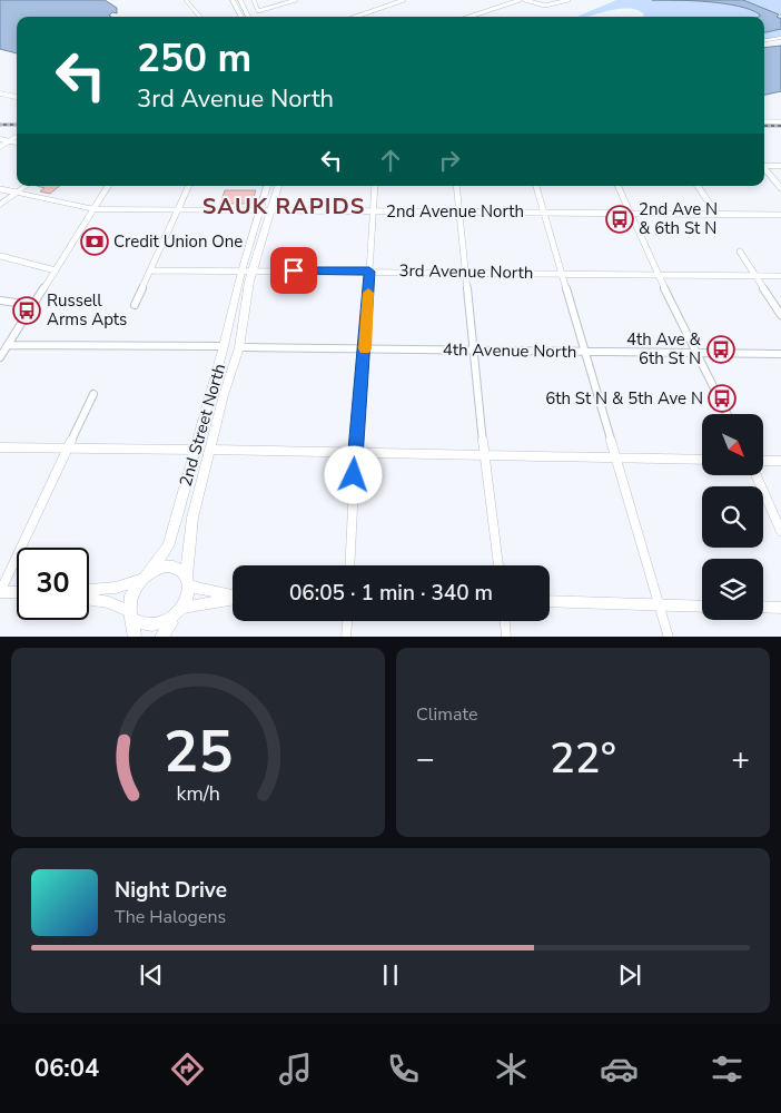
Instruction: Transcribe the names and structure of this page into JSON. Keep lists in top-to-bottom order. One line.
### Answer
{"streets":{"main road":["2nd Street North"],"street":["2nd Avenue North","3rd Avenue North","4th Avenue North"]},"crossings":[["2nd Avenue North","2nd Street North"],["3rd Avenue North","2nd Street North"]],"districts":["SAUK RAPIDS"],"places":{"bus stop":["2nd Ave N & 6th St N","Russell Arms Apts","4th Ave & 6th St N","6th St N & 5th Ave N"],"bank":["Credit Union One"]},"north":"bottom right","page":{"turn":["250 m","3rd Avenue North"],"limit":"30","trip":"06:05 · 1 min · 340 m","tile":"Climate","heat":["−","22°","+"],"song":["Night Drive","The Halogens"],"tabs":"06:04","gauge":["25","km/h"]}}
